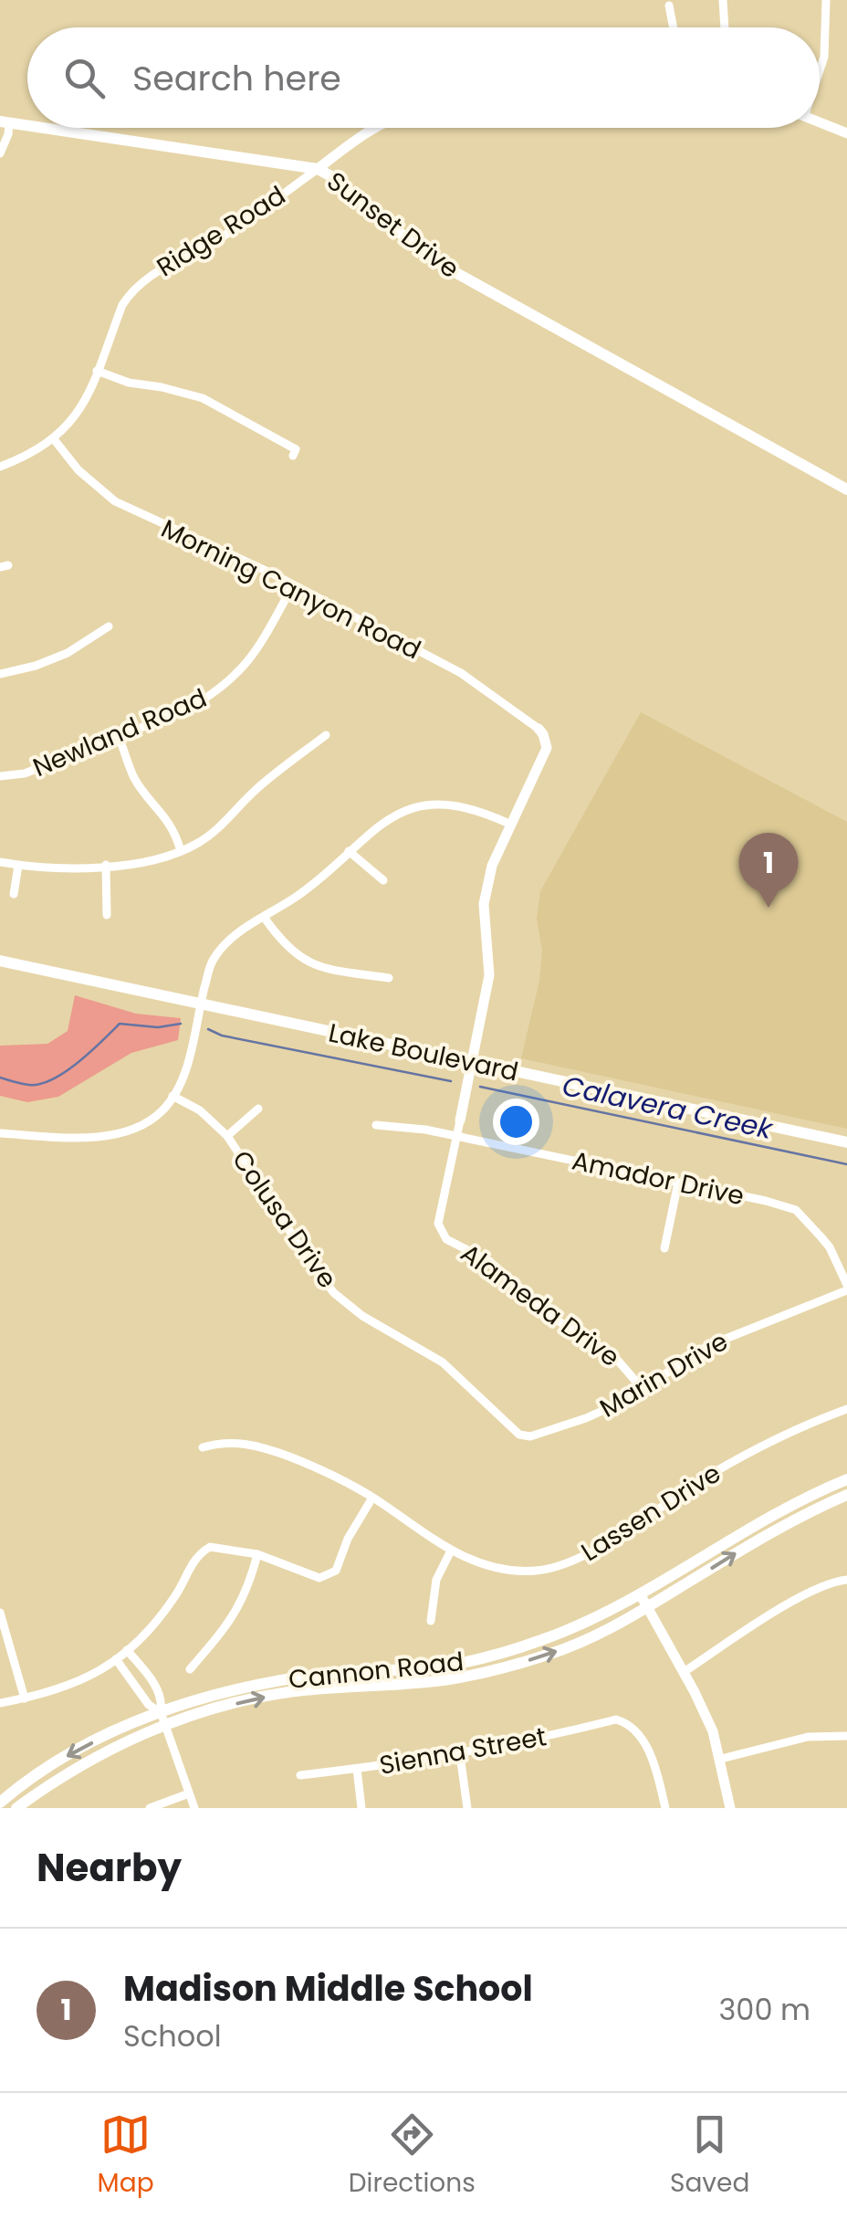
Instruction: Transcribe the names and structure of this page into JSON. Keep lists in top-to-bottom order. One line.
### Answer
{"streets":{"main road":["Sunset Drive","Lake Boulevard","Cannon Road"],"street":["Ridge Road","Morning Canyon Road","Newland Road","Amador Drive","Colusa Drive","Alameda Drive","Marin Drive","Lassen Drive","Sienna Street"]},"crossings":[["Sunset Drive","Ridge Road"],["Ridge Road","Morning Canyon Road"],["Morning Canyon Road","Newland Road"],["Morning Canyon Road","Alameda Drive"],["Lake Boulevard","Alameda Drive"],["Amador Drive","Alameda Drive"],["Amador Drive","Marin Drive"],["Colusa Drive","Marin Drive"],["Alameda Drive","Marin Drive"]],"water":["Calavera Creek"],"page":{"search":"Search here","pins":"1","heading":"Nearby","list":[{"mark":"1","name":"Madison Middle School","note":"School","value":"300 m"}],"nav":["Map","Directions","Saved"]}}
